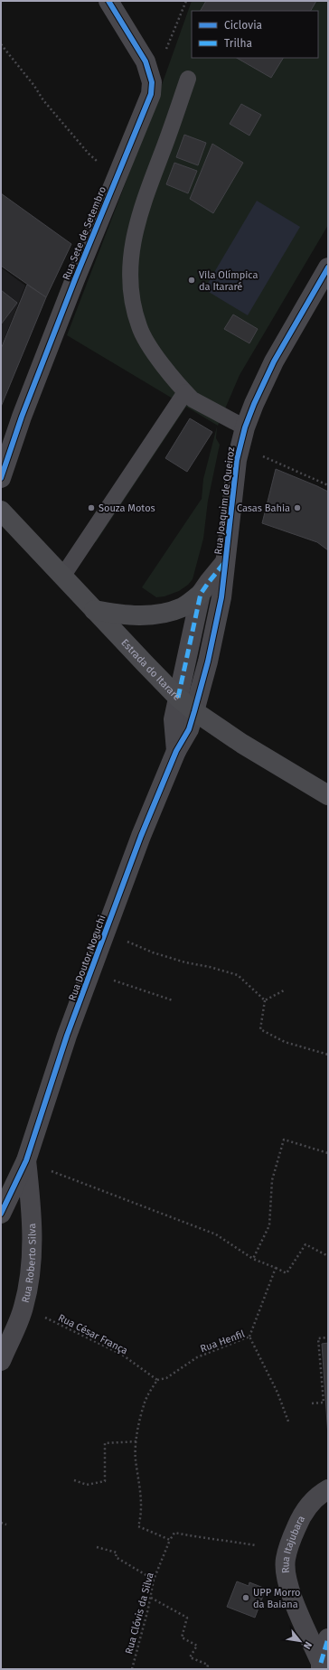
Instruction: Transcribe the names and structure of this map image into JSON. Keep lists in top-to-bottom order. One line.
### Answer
{"streets":{"main road":["Estrada do Itararé"],"street":["Rua Sete de Setembro","Rua Joaquim de Queiroz","Rua Doutor Noguchi","Rua Roberto Silva","Rua Itajubara"],"path":["Rua César França","Rua Henfil","Rua Clóvis da Silva"]},"crossings":[["Rua Joaquim de Queiroz","Estrada do Itararé"],["Rua Joaquim de Queiroz","Rua Doutor Noguchi"],["Estrada do Itararé","Rua Doutor Noguchi"],["Rua Doutor Noguchi","Rua Roberto Silva"],["Rua Roberto Silva","Rua César França"],["Rua César França","Rua Henfil"]],"places":["Vila Olímpica da Itararé","Souza Motos","Casas Bahia","UPP Morro da Baiana"],"legend":["Ciclovia","Trilha"],"north":"bottom right"}
